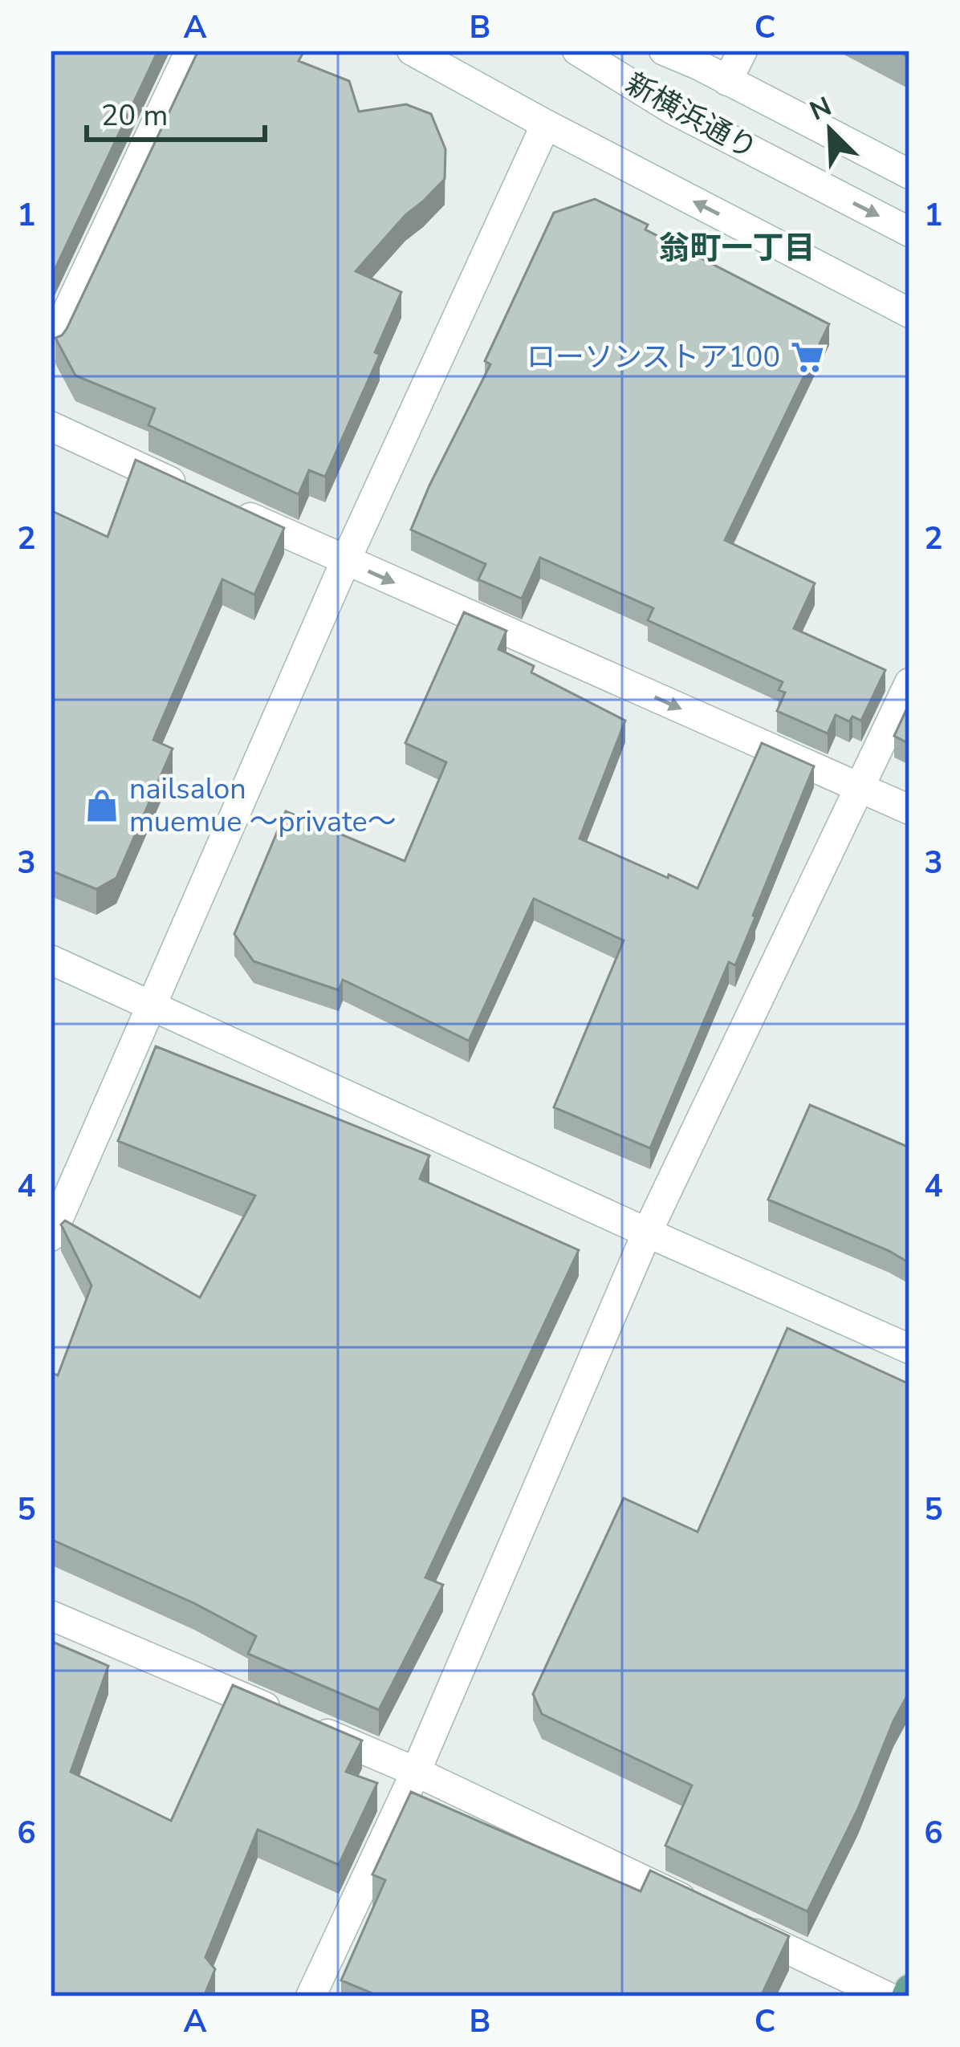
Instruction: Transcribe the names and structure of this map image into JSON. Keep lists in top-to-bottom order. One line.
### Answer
{"streets":{"street":["新横浜通り"]},"districts":["翁町一丁目"],"places":{"supermarket":["ローソンストア100"],"shop":["nailsalon muemue ～private～"]},"scale_bar":"20 m","north":"top left","grid":{"columns":["A","B","C"],"rows":["1","2","3","4","5","6"]}}
